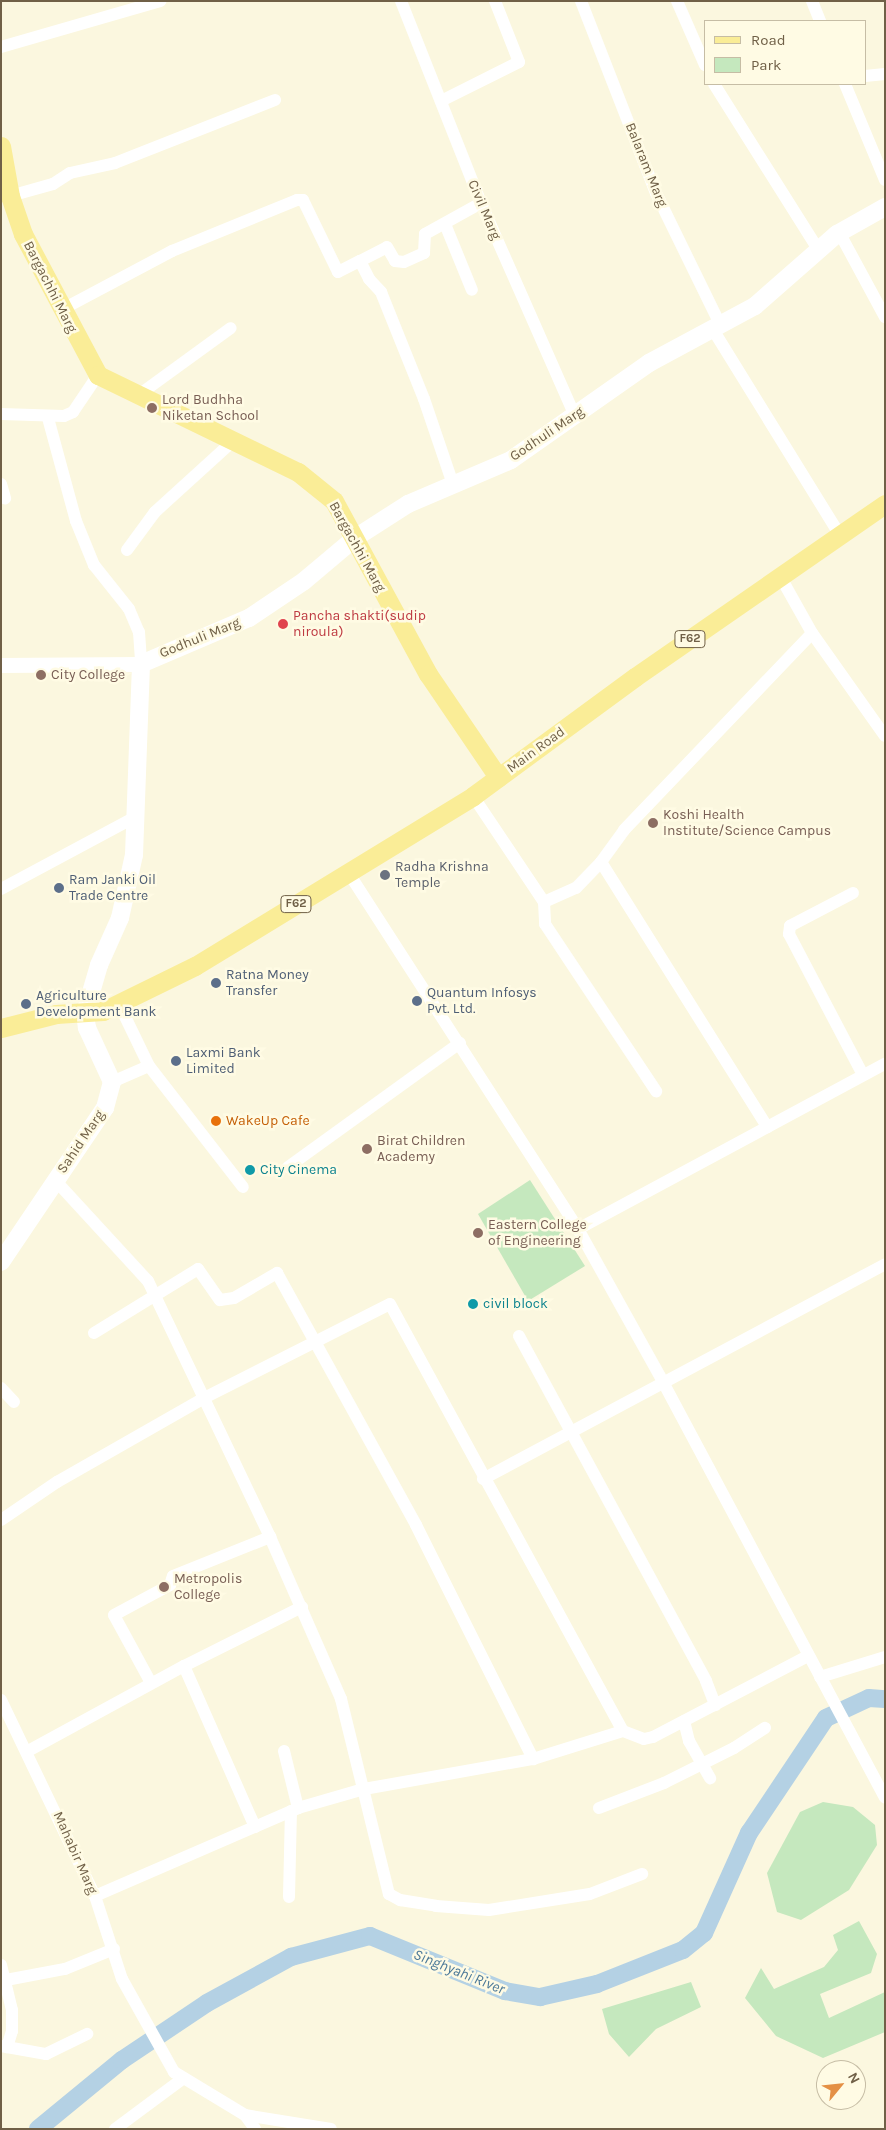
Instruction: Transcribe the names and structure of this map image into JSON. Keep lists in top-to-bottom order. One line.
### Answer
{"streets":{"main road":["Bargachhi Marg","Godhuli Marg","F62","Main Road","Sahid Marg"],"street":["Balaram Marg","Civil Marg","Mahabir Marg"]},"crossings":[["Balaram Marg","Godhuli Marg"],["Balaram Marg","Main Road"],["Civil Marg","Godhuli Marg"],["Bargachhi Marg","Godhuli Marg"],["Bargachhi Marg","F62"],["Bargachhi Marg","Main Road"],["F62","Main Road"]],"water":["Singhyahi River"],"places":["Lord Budhha Niketan School","Pancha shakti(sudip niroula)","City College","Koshi Health Institute/Science Campus","Radha Krishna Temple","Ram Janki Oil Trade Centre","Ratna Money Transfer","Quantum Infosys Pvt. Ltd.","Agriculture Development Bank","Laxmi Bank Limited","WakeUp Cafe","Birat Children Academy","City Cinema","Eastern College of Engineering","civil block","Metropolis College"],"legend":["Road","Park"],"north":"top right"}
